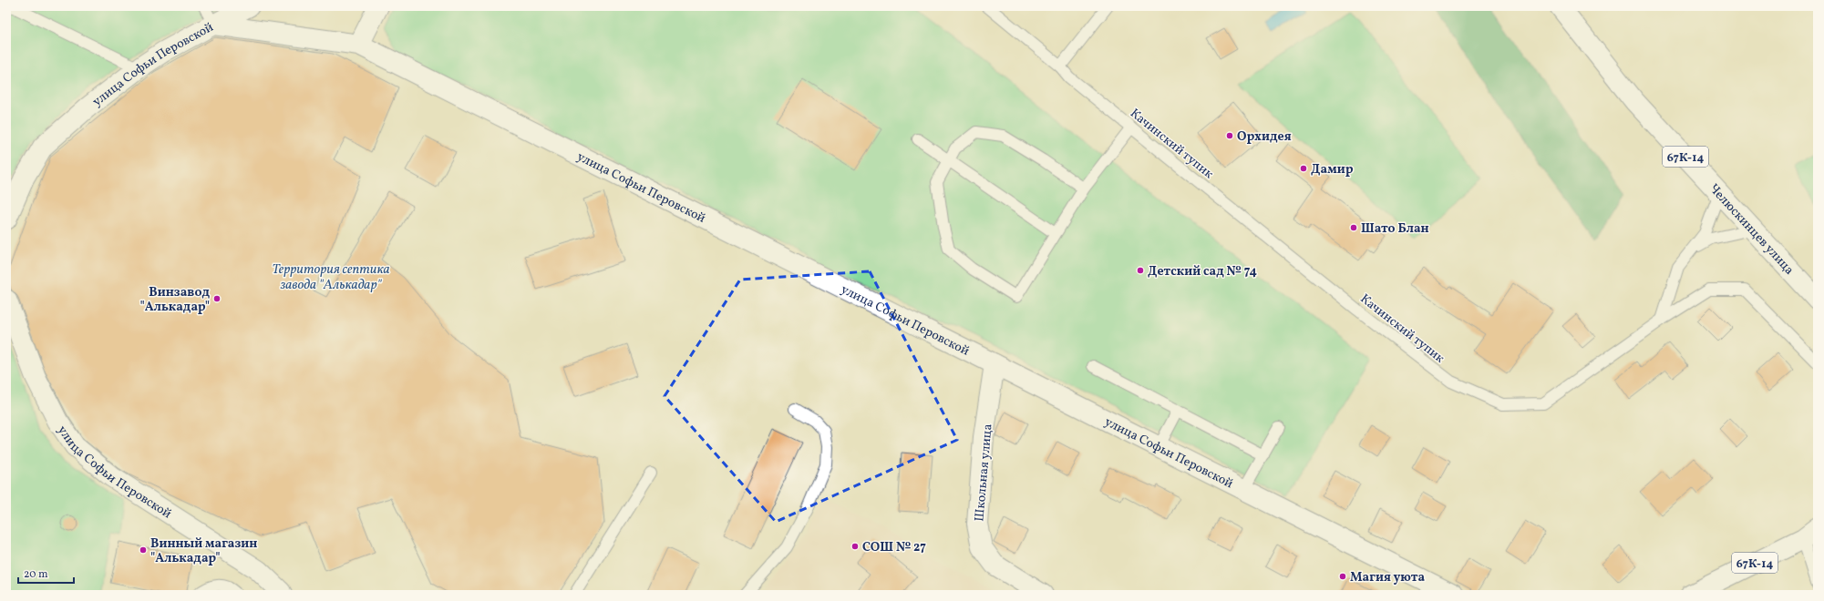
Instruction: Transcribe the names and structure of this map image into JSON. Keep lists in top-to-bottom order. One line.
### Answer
{"streets":{"street":["улица Софьи Перовской","67К-14","Челюскинцев улица","Школьная улица"],"lane":["Качинский тупик"]},"crossings":[["улица Софьи Перовской","Школьная улица"]],"water":["Территория септика завода \"Алькадар\""],"places":["Орхидея","Дамир","Шато Блан","Детский сад № 74","Винзавод \"Алькадар\"","СОШ № 27","Винный магазин \"Алькадар\"","Магия уюта"],"scale_bar":"20 m"}
